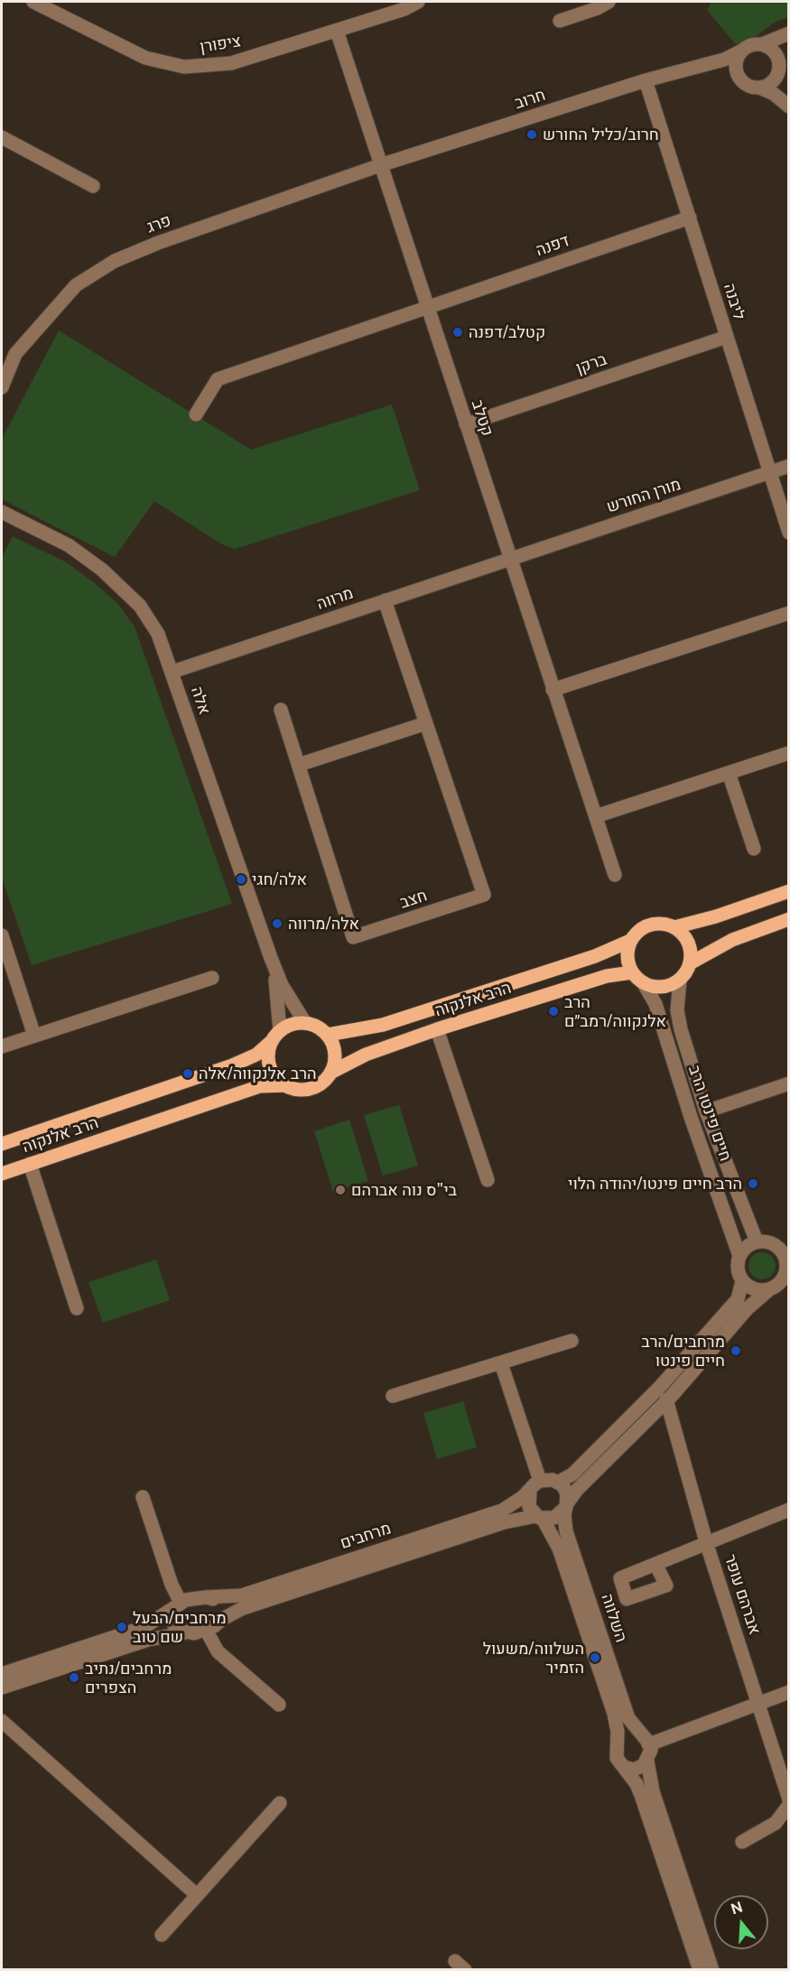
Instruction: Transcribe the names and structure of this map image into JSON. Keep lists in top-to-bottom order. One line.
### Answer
{"streets":{"main road":["הרב אלנקוה"],"street":["ציפורן","חרוב","פרג","דפנה","ליבנה","ברקן","קטלב","מורן החורש","מרווה","אלה","חצב","חיים פינטו הרב","מרחבים","אברהם עופר","השלווה"]},"crossings":[["ציפורן","קטלב"],["חרוב","פרג"],["חרוב","ליבנה"],["חרוב","קטלב"],["פרג","קטלב"],["דפנה","ליבנה"],["דפנה","קטלב"],["ליבנה","ברקן"],["ליבנה","מורן החורש"],["ברקן","קטלב"],["קטלב","מורן החורש"],["קטלב","מרווה"],["מורן החורש","מרווה"],["מרווה","אלה"],["מרווה","חצב"],["אלה","הרב אלנקוה"],["הרב אלנקוה","חיים פינטו הרב"],["מרחבים","השלווה"]],"places":["חרוב/כליל החורש","קטלב/דפנה","אלה/חגי","אלה/מרווה","הרב אלנקווה/רמב״ם","הרב אלנקווה/אלה","הרב חיים פינטו/יהודה הלוי","בי\"ס נוה אברהם","מרחבים/הרב חיים פינטו","מרחבים/הבעל שם טוב","השלווה/משעול הזמיר","מרחבים/נתיב הצפרים"],"north":"top"}
